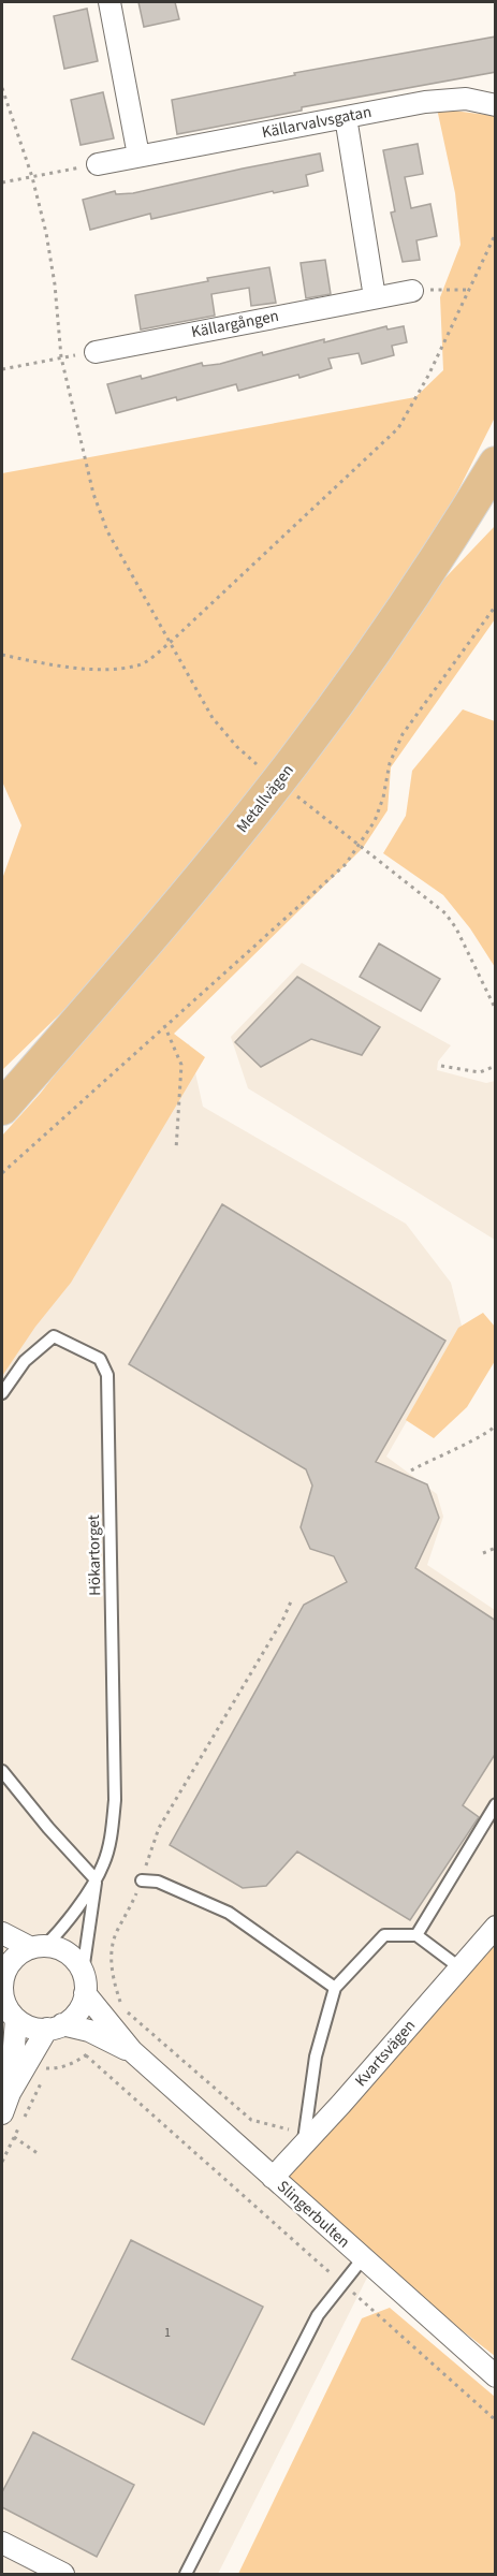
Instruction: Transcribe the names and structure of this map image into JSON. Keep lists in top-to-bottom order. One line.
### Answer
{"streets":{"main road":["Metallvägen"],"street":["Källarvalvsgatan","Källargången","Kvartsvägen","Slingerbulten"],"lane":["Hökartorget"]},"crossings":[["Hökartorget","Slingerbulten"],["Kvartsvägen","Slingerbulten"]],"house_numbers":["1"]}
